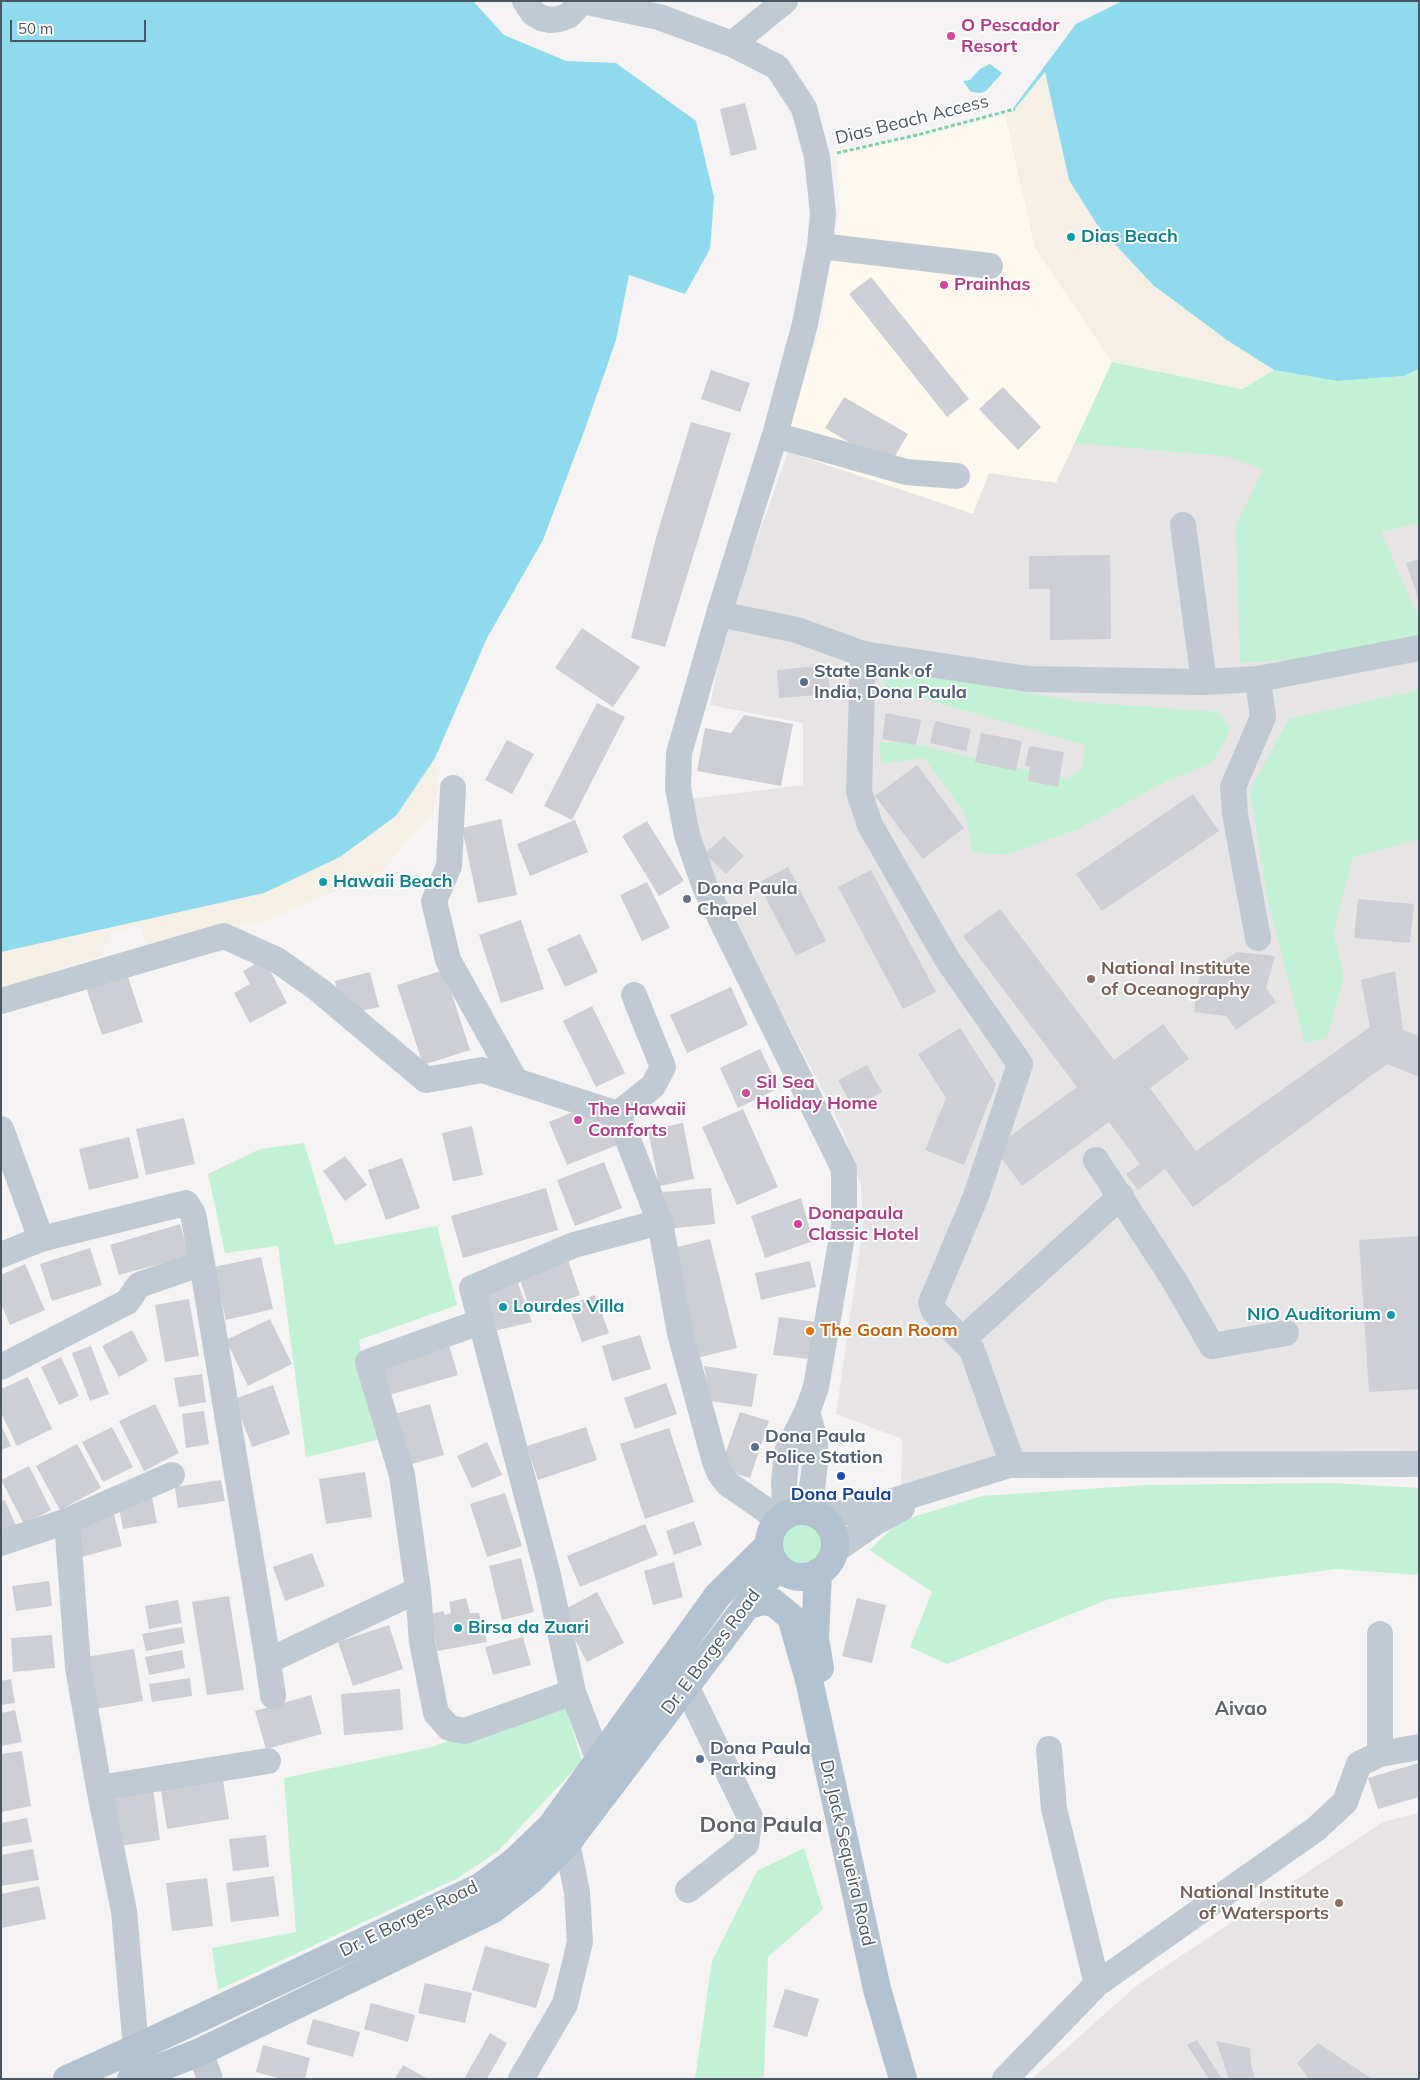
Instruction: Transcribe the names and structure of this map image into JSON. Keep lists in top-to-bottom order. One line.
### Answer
{"streets":{"main road":["Dr. E Borges Road","Dr. Jack Sequeira Road"],"path":["Dias Beach Access"]},"crossings":[["Dr. E Borges Road","Dr. Jack Sequeira Road"]],"districts":["Aivao","Dona Paula"],"places":["O Pescador Resort","Dias Beach","Prainhas","State Bank of India, Dona Paula","Hawaii Beach","Dona Paula Chapel","National Institute of Oceanography","Sil Sea Holiday Home","The Hawaii Comforts","Donapaula Classic Hotel","Lourdes Villa","NIO Auditorium","The Goan Room","Dona Paula Police Station","Dona Paula","Birsa da Zuari","Dona Paula Parking","National Institute of Watersports"],"scale_bar":"50 m"}
